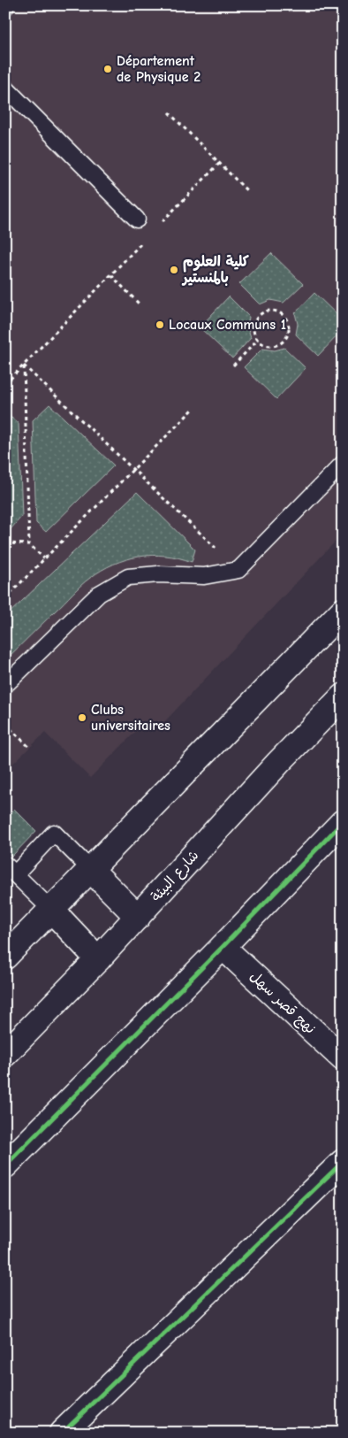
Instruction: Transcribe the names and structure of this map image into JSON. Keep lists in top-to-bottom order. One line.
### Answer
{"streets":{"main road":["شارع البيئة","نهج قصر سهل"]},"places":["Département de Physique 2","كلية العلوم بالمنستير","Locaux Communs 1","Clubs universitaires"]}
